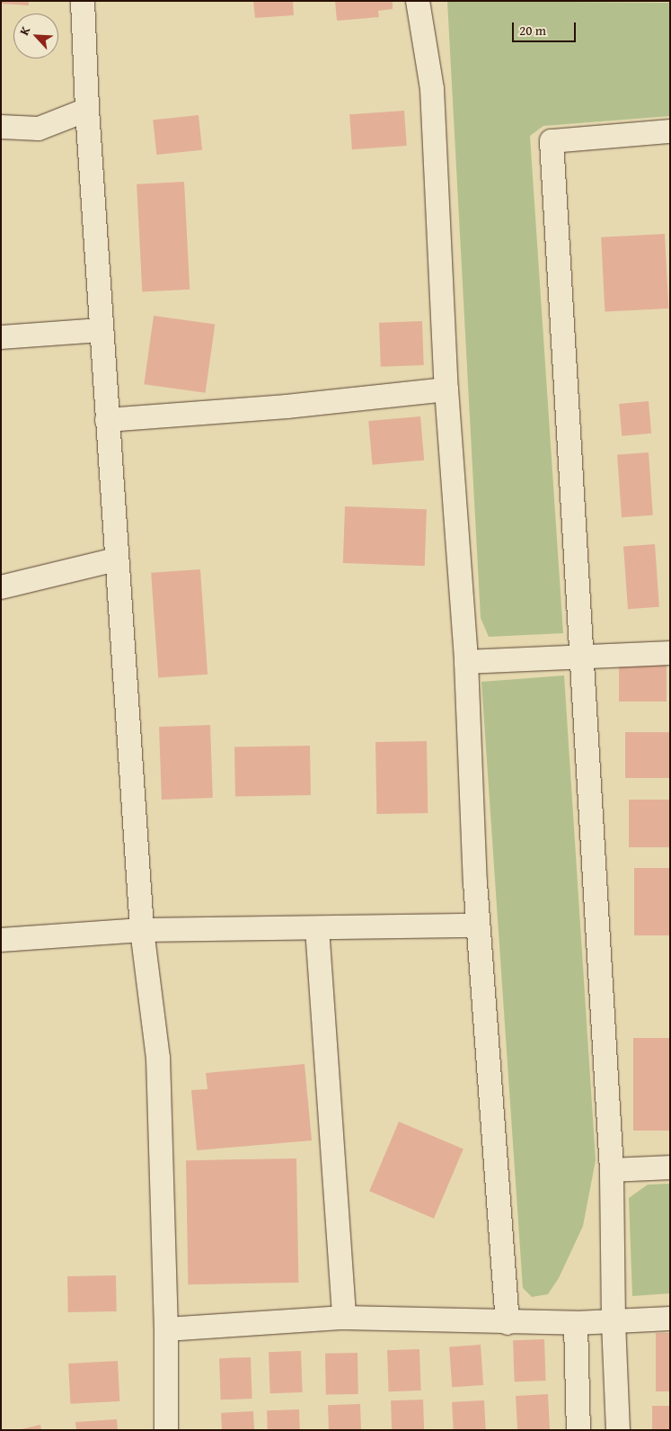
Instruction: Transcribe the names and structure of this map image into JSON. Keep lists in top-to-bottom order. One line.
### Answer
{"scale_bar":"20 m","north":"top left"}
